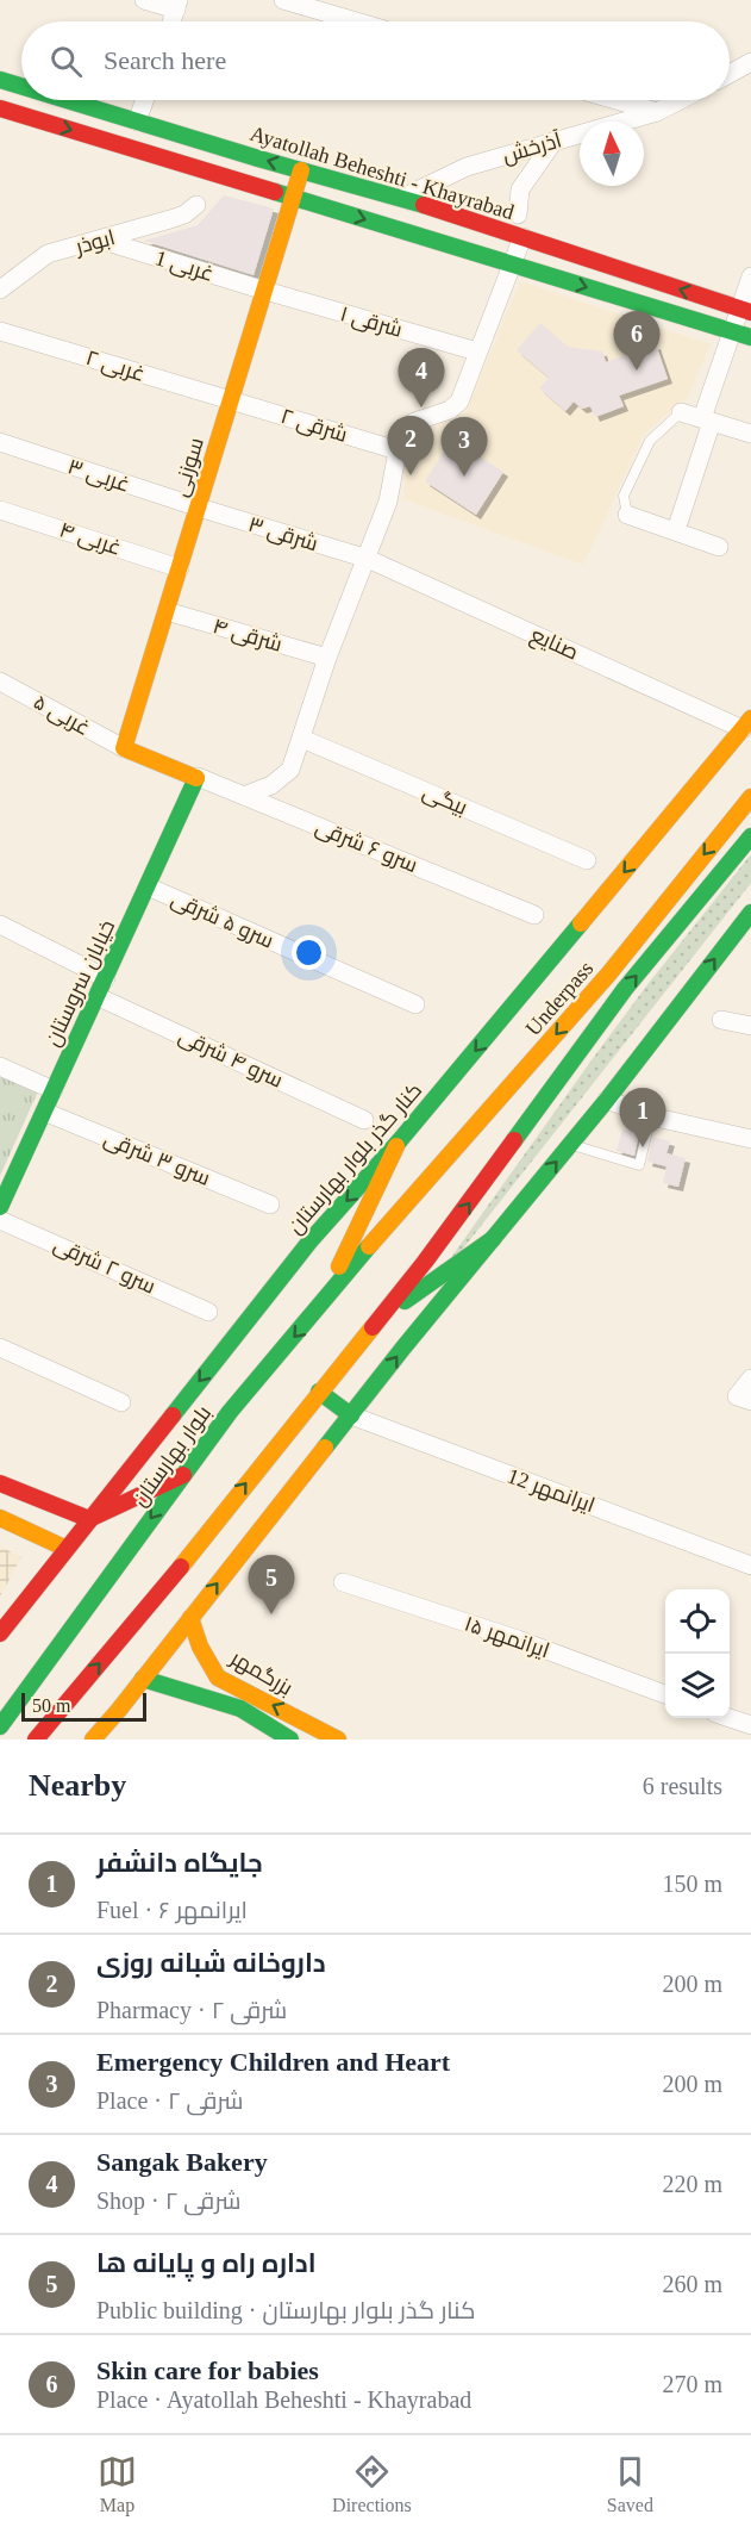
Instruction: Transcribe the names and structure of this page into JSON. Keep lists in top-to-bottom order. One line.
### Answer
{"streets":{"main road":["Ayatollah Beheshti - Khayrabad","سوزنی","خیابان سروستان","Underpass","کنار گذر بلوار بهارستان","بلوار بهارستان","بزرگمهر"],"street":["آذرخش","ابوذر","غربی 1","شرقی ۱","غربی ۲","شرقی ۲","غربی ۳","شرقی ۳","غربی ۴","شرقی ۴","صنایع","غربی ۵","بیگی","سرو ۶ شرقی","سرو ۵ شرقی","سرو ۴ شرقی","سرو ۳ شرقی","سرو ۲ شرقی","ایرانمهر 12","ایرانمهر ۱۵"]},"crossings":[["آذرخش","Ayatollah Beheshti - Khayrabad"],["Ayatollah Beheshti - Khayrabad","سوزنی"],["ابوذر","غربی 1"],["غربی 1","شرقی ۱"],["غربی 1","سوزنی"],["شرقی ۱","سوزنی"],["غربی ۲","شرقی ۲"],["غربی ۲","سوزنی"],["شرقی ۲","سوزنی"],["سوزنی","غربی ۳"],["سوزنی","شرقی ۳"],["سوزنی","غربی ۴"],["سوزنی","شرقی ۴"],["سوزنی","غربی ۵"],["غربی ۳","شرقی ۳"],["شرقی ۳","صنایع"],["صنایع","کنار گذر بلوار بهارستان"],["سرو ۶ شرقی","خیابان سروستان"],["سرو ۵ شرقی","خیابان سروستان"],["خیابان سروستان","سرو ۴ شرقی"],["خیابان سروستان","سرو ۳ شرقی"],["Underpass","بلوار بهارستان"]],"scale_bar":"50 m","north":"top","page":{"search":"Search here","pins":["6","4","2","3","1","5"],"scale":"50 m","heading":["Nearby","6 results"],"list":[{"mark":"1","name":"جایگاه دانشفر","note":"Fuel · ایرانمهر ۶","value":"150 m"},{"mark":"2","name":"داروخانه شبانه روزی","note":"Pharmacy · شرقی ۲","value":"200 m"},{"mark":"3","name":"Emergency Children and Heart","note":"Place · شرقی ۲","value":"200 m"},{"mark":"4","name":"Sangak Bakery","note":"Shop · شرقی ۲","value":"220 m"},{"mark":"5","name":"اداره راه و پایانه ها","note":"Public building · کنار گذر بلوار بهارستان","value":"260 m"},{"mark":"6","name":"Skin care for babies","note":"Place · Ayatollah Beheshti - Khayrabad","value":"270 m"}],"nav":["Map","Directions","Saved"]}}
